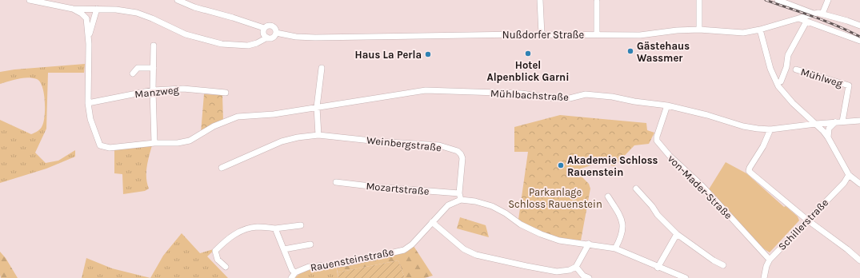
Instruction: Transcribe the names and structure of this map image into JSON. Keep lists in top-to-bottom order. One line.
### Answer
{"streets":{"street":["Nußdorfer Straße","Mühlweg","Manzweg","Mühlbachstraße","Weinbergstraße","von-Mader-Straße","Mozartstraße","Schillerstraße","Rauensteinstraße"]},"crossings":[["Mühlweg","Mühlbachstraße"],["Manzweg","Mühlbachstraße"],["Mühlbachstraße","von-Mader-Straße"],["Weinbergstraße","Mozartstraße"],["Weinbergstraße","Rauensteinstraße"],["von-Mader-Straße","Schillerstraße"]],"parks":["Parkanlage Schloss Rauenstein"],"places":["Gästehaus Wassmer","Hotel Alpenblick Garni","Haus La Perla","Akademie Schloss Rauenstein"]}
